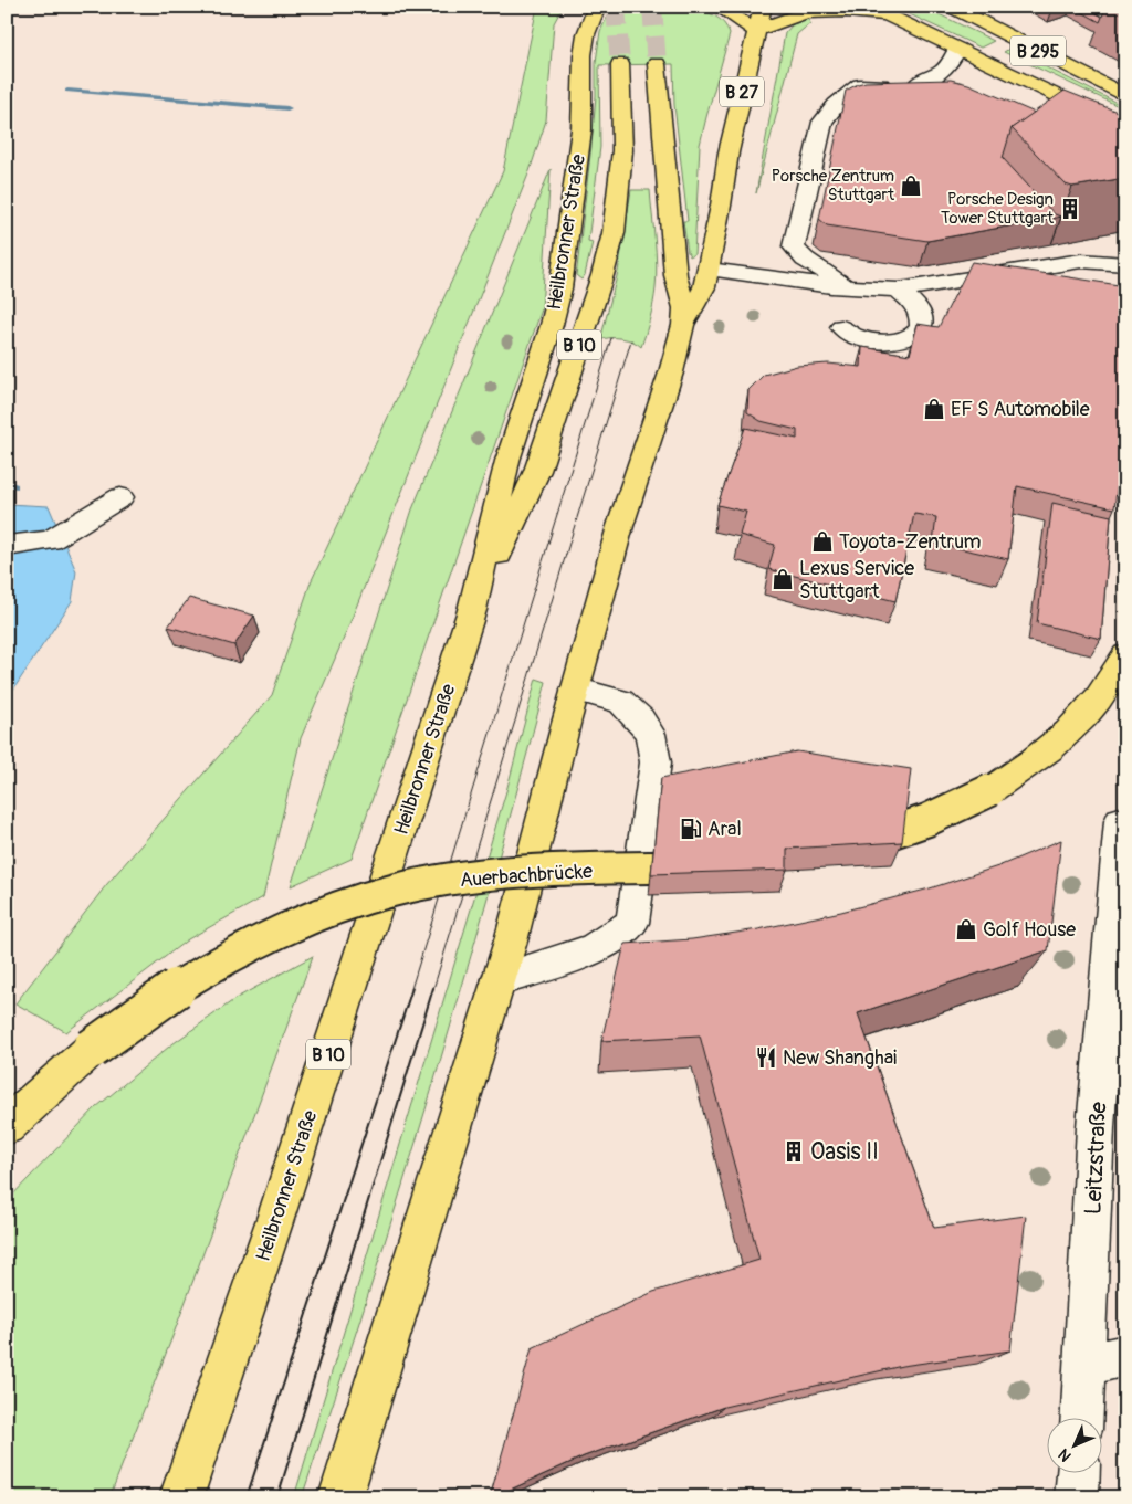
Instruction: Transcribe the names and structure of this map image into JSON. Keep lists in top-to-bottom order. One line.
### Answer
{"streets":{"main road":["B 295","B 27","Heilbronner Straße","B 10","Auerbachbrücke"],"street":["Leitzstraße"]},"crossings":[["Heilbronner Straße","B 10"]],"places":{"shop":["Porsche Zentrum Stuttgart","EF S Automobile","Toyota-Zentrum","Lexus Service Stuttgart","Golf House"],"building":["Porsche Design Tower Stuttgart","Oasis II"],"fuel station":["Aral"],"restaurant":["New Shanghai"]},"north":"bottom left"}
